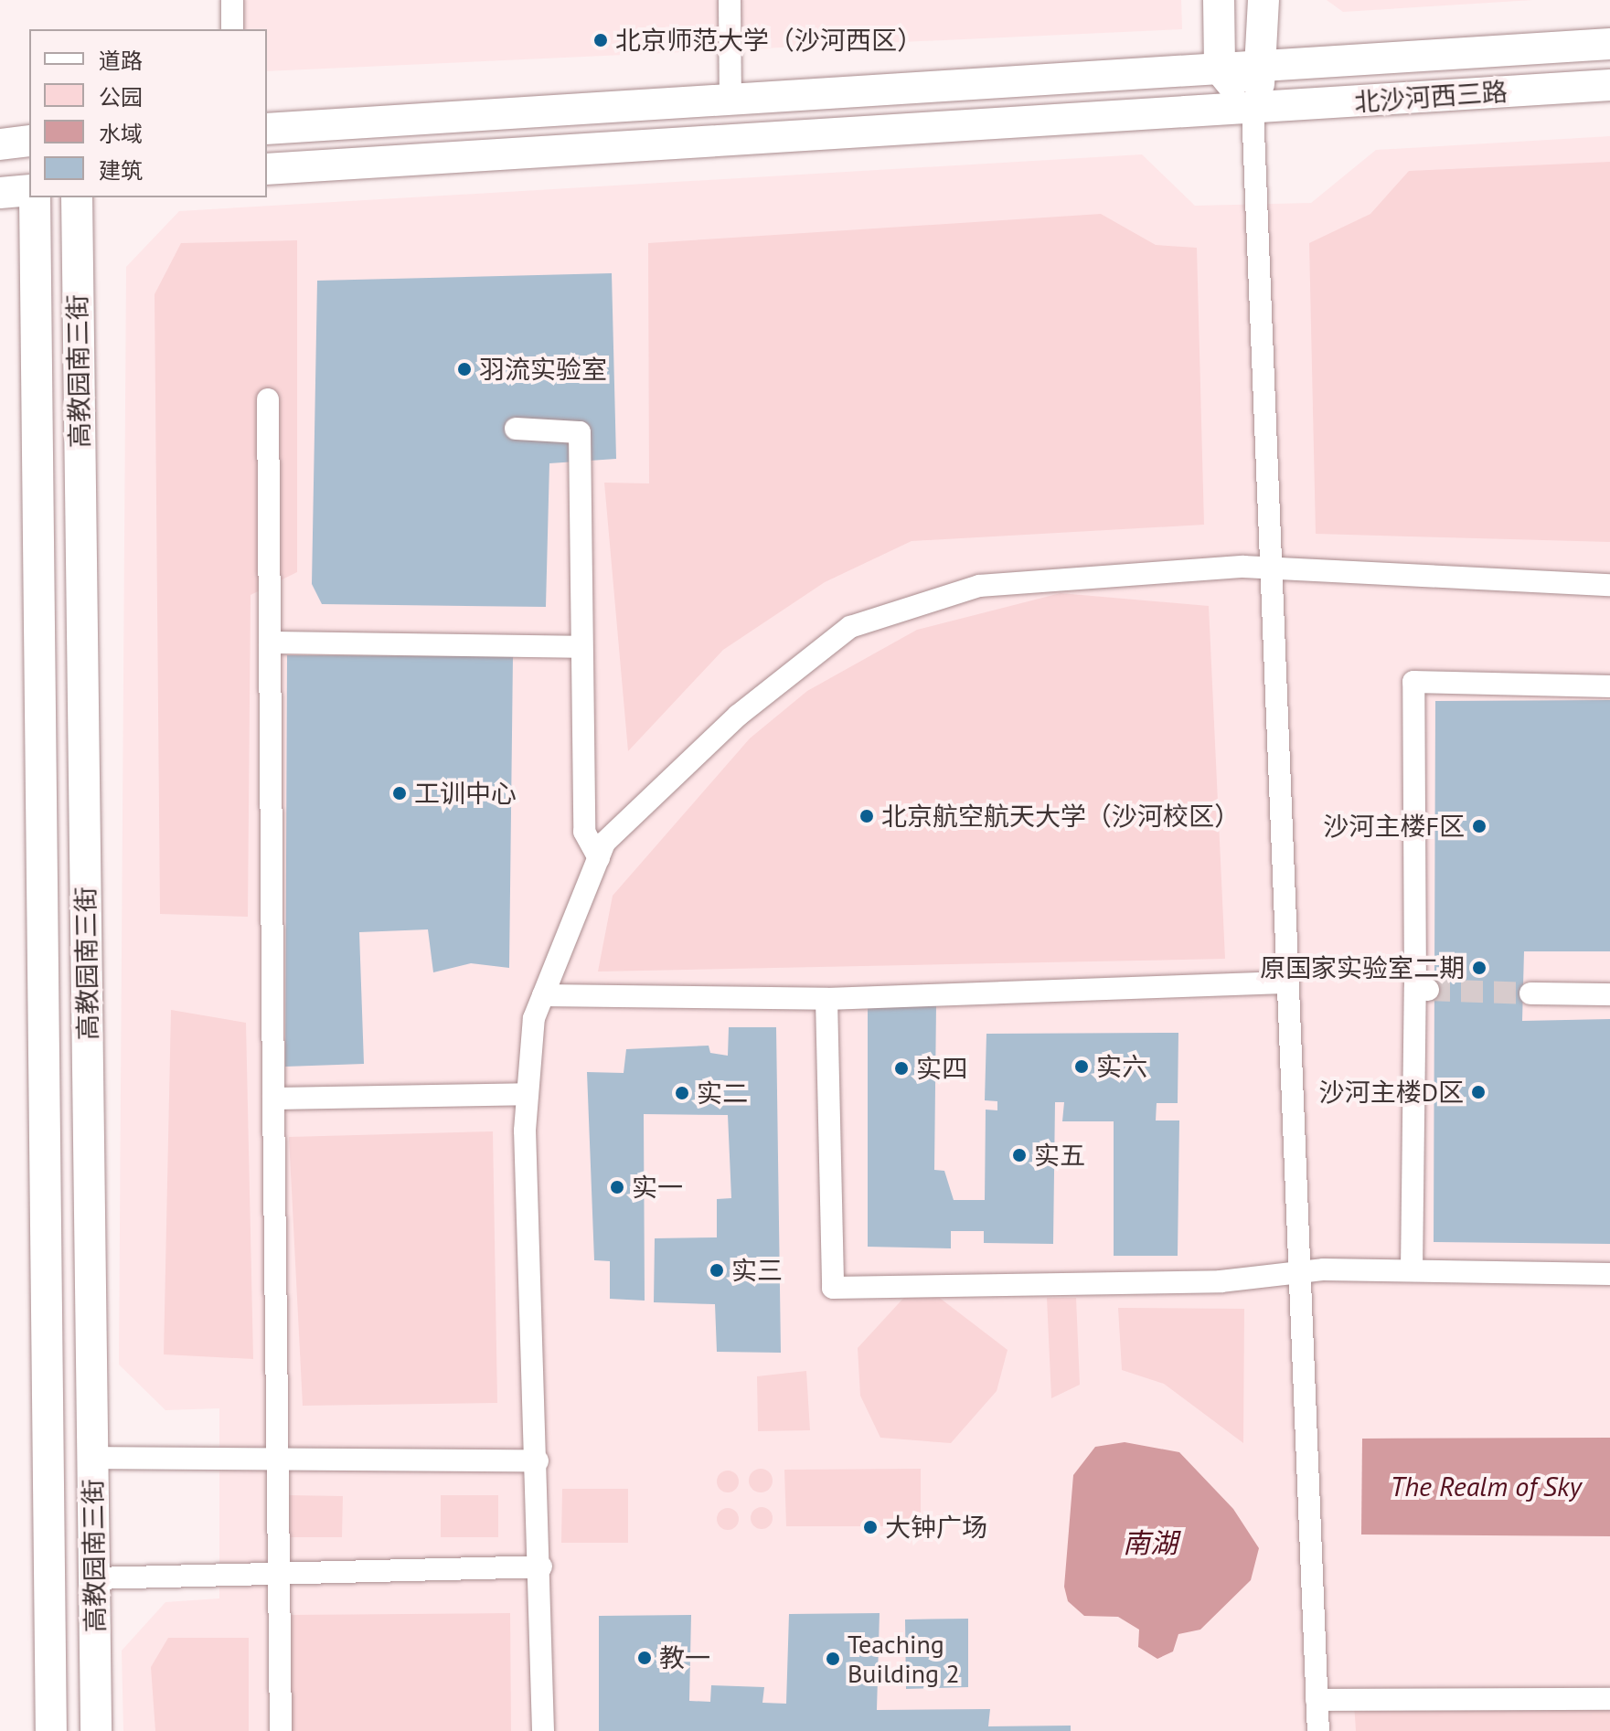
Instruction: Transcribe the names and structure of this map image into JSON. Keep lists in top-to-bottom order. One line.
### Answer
{"streets":{"street":["北沙河西三路","高教园南三街"]},"water":["The Realm of Sky","南湖"],"places":["北京师范大学（沙河西区）","羽流实验室","工训中心","北京航空航天大学（沙河校区）","沙河主楼F区","原国家实验室二期","实六","实四","沙河主楼D区","实二","实五","实一","实三","大钟广场","教一","Teaching Building 2"],"legend":["道路","公园","水域","建筑"]}
